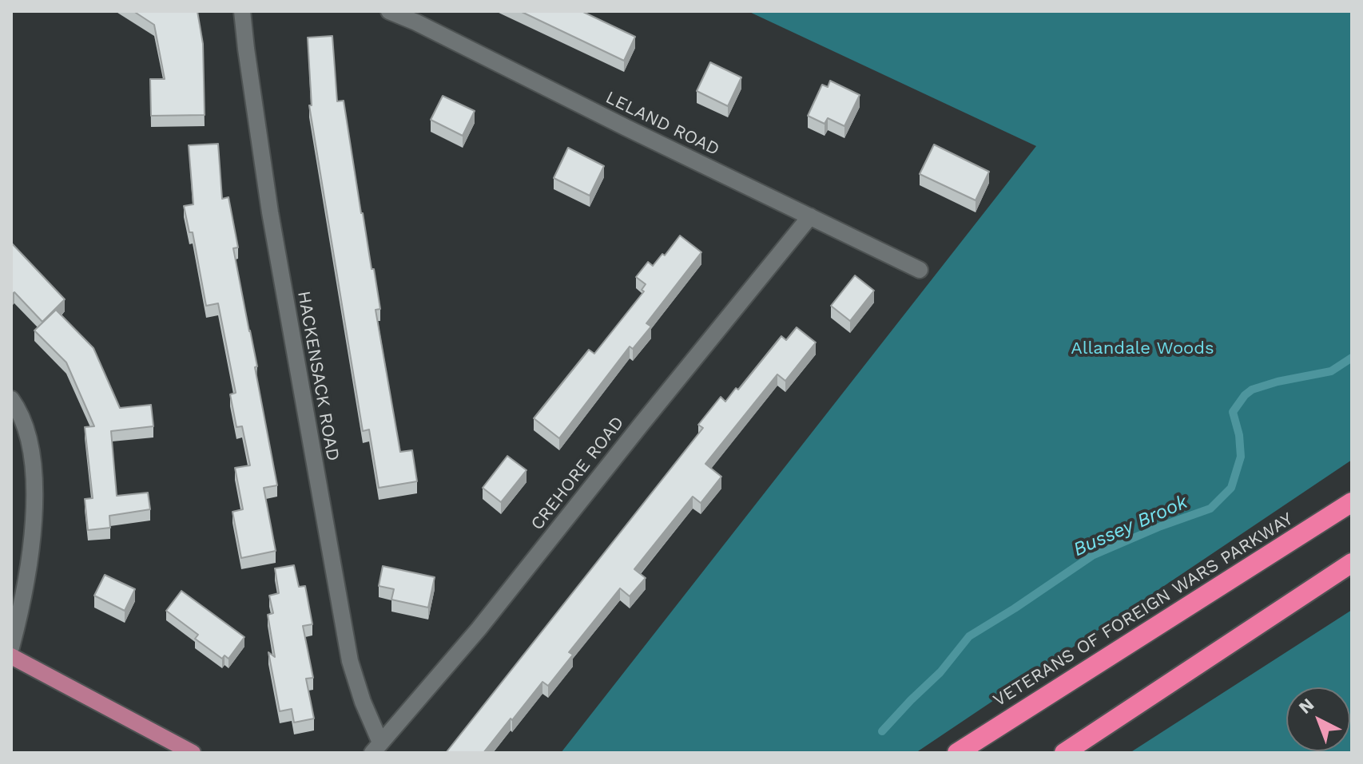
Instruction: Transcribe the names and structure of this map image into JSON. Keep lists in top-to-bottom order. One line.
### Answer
{"streets":{"highway":["VETERANS OF FOREIGN WARS PARKWAY"],"street":["LELAND ROAD","HACKENSACK ROAD","CREHORE ROAD"]},"crossings":[["LELAND ROAD","CREHORE ROAD"],["HACKENSACK ROAD","CREHORE ROAD"]],"water":["Bussey Brook"],"parks":["Allandale Woods"],"north":"top left"}
